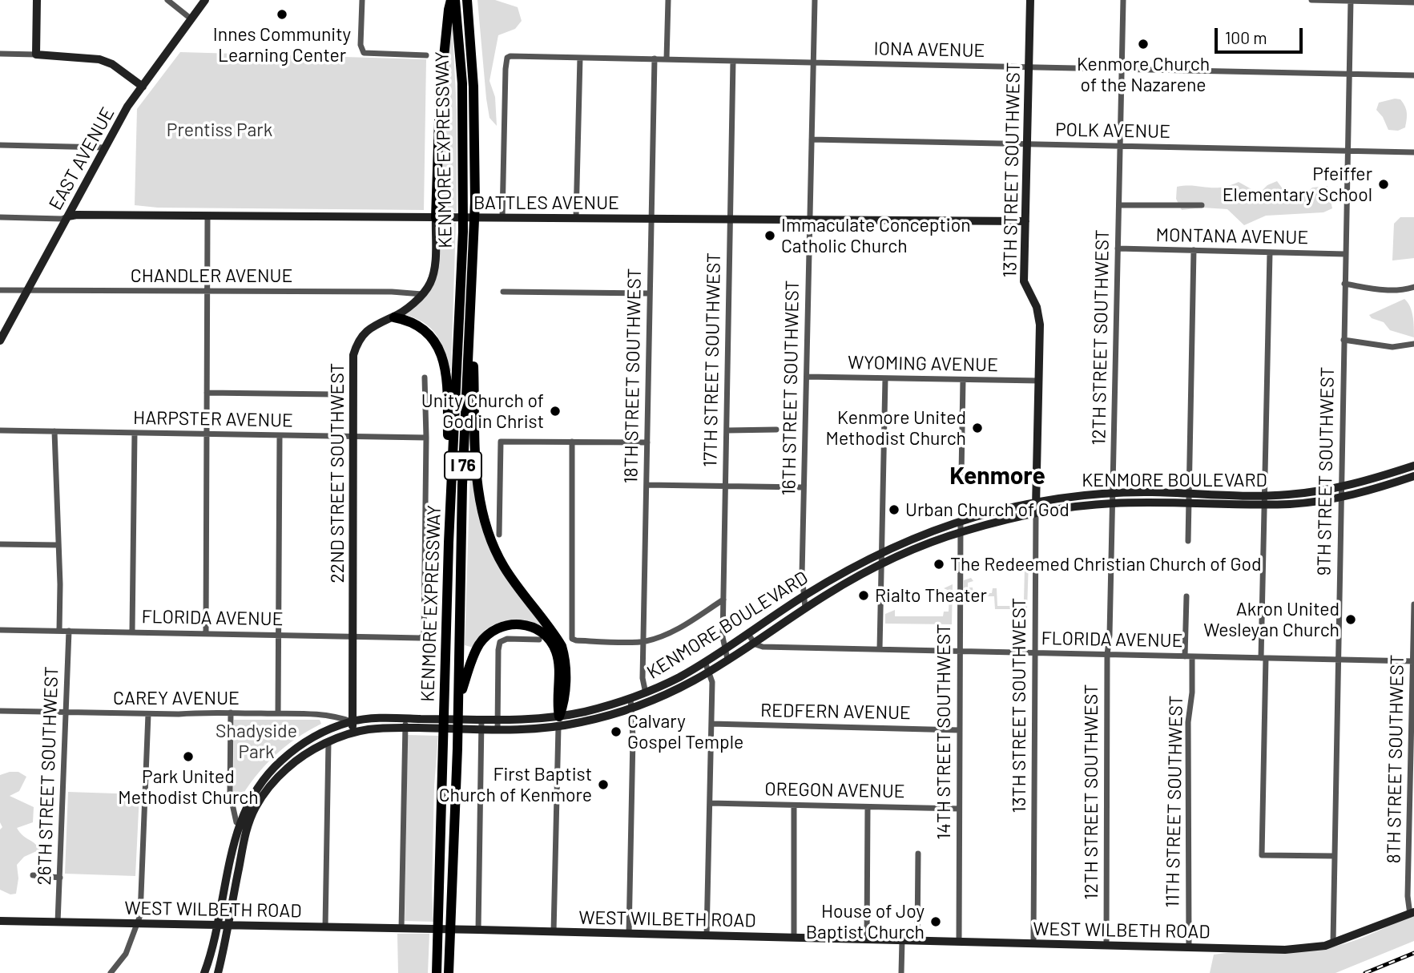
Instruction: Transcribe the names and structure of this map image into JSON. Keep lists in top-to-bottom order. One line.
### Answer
{"streets":{"highway":["KENMORE EXPRESSWAY","I 76"],"main road":["EAST AVENUE","13TH STREET SOUTHWEST","BATTLES AVENUE","22ND STREET SOUTHWEST","KENMORE BOULEVARD","WEST WILBETH ROAD"],"street":["IONA AVENUE","POLK AVENUE","MONTANA AVENUE","CHANDLER AVENUE","12TH STREET SOUTHWEST","17TH STREET SOUTHWEST","WYOMING AVENUE","18TH STREET SOUTHWEST","16TH STREET SOUTHWEST","HARPSTER AVENUE","9TH STREET SOUTHWEST","FLORIDA AVENUE","CAREY AVENUE","REDFERN AVENUE","14TH STREET SOUTHWEST","8TH STREET SOUTHWEST","26TH STREET SOUTHWEST","OREGON AVENUE","11TH STREET SOUTHWEST"]},"crossings":[["IONA AVENUE","13TH STREET SOUTHWEST"],["IONA AVENUE","BATTLES AVENUE"],["IONA AVENUE","12TH STREET SOUTHWEST"],["IONA AVENUE","17TH STREET SOUTHWEST"],["IONA AVENUE","18TH STREET SOUTHWEST"],["IONA AVENUE","16TH STREET SOUTHWEST"],["IONA AVENUE","9TH STREET SOUTHWEST"],["POLK AVENUE","13TH STREET SOUTHWEST"],["POLK AVENUE","12TH STREET SOUTHWEST"],["POLK AVENUE","16TH STREET SOUTHWEST"],["POLK AVENUE","9TH STREET SOUTHWEST"],["KENMORE EXPRESSWAY","KENMORE BOULEVARD"],["EAST AVENUE","BATTLES AVENUE"],["EAST AVENUE","CHANDLER AVENUE"],["13TH STREET SOUTHWEST","BATTLES AVENUE"],["13TH STREET SOUTHWEST","WYOMING AVENUE"],["13TH STREET SOUTHWEST","KENMORE BOULEVARD"],["13TH STREET SOUTHWEST","FLORIDA AVENUE"],["13TH STREET SOUTHWEST","WEST WILBETH ROAD"],["BATTLES AVENUE","17TH STREET SOUTHWEST"],["BATTLES AVENUE","18TH STREET SOUTHWEST"],["BATTLES AVENUE","16TH STREET SOUTHWEST"],["BATTLES AVENUE","22ND STREET SOUTHWEST"],["MONTANA AVENUE","12TH STREET SOUTHWEST"],["MONTANA AVENUE","9TH STREET SOUTHWEST"],["CHANDLER AVENUE","22ND STREET SOUTHWEST"],["12TH STREET SOUTHWEST","KENMORE BOULEVARD"],["12TH STREET SOUTHWEST","FLORIDA AVENUE"],["12TH STREET SOUTHWEST","WEST WILBETH ROAD"],["17TH STREET SOUTHWEST","KENMORE BOULEVARD"],["WYOMING AVENUE","16TH STREET SOUTHWEST"],["18TH STREET SOUTHWEST","KENMORE BOULEVARD"],["16TH STREET SOUTHWEST","KENMORE BOULEVARD"],["HARPSTER AVENUE","22ND STREET SOUTHWEST"],["HARPSTER AVENUE","FLORIDA AVENUE"],["9TH STREET SOUTHWEST","KENMORE BOULEVARD"],["9TH STREET SOUTHWEST","FLORIDA AVENUE"],["9TH STREET SOUTHWEST","WEST WILBETH ROAD"],["22ND STREET SOUTHWEST","KENMORE BOULEVARD"],["22ND STREET SOUTHWEST","FLORIDA AVENUE"],["22ND STREET SOUTHWEST","CAREY AVENUE"],["KENMORE BOULEVARD","FLORIDA AVENUE"],["KENMORE BOULEVARD","CAREY AVENUE"],["KENMORE BOULEVARD","14TH STREET SOUTHWEST"],["KENMORE BOULEVARD","WEST WILBETH ROAD"],["FLORIDA AVENUE","14TH STREET SOUTHWEST"],["FLORIDA AVENUE","8TH STREET SOUTHWEST"],["FLORIDA AVENUE","26TH STREET SOUTHWEST"],["FLORIDA AVENUE","11TH STREET SOUTHWEST"],["CAREY AVENUE","26TH STREET SOUTHWEST"],["REDFERN AVENUE","14TH STREET SOUTHWEST"],["14TH STREET SOUTHWEST","OREGON AVENUE"],["14TH STREET SOUTHWEST","WEST WILBETH ROAD"],["8TH STREET SOUTHWEST","WEST WILBETH ROAD"],["26TH STREET SOUTHWEST","WEST WILBETH ROAD"],["11TH STREET SOUTHWEST","WEST WILBETH ROAD"]],"districts":["Kenmore"],"parks":["Prentiss Park","Shadyside Park"],"places":["Innes Community Learning Center","Kenmore Church of the Nazarene","Pfeiffer Elementary School","Immaculate Conception Catholic Church","Unity Church of God in Christ","Kenmore United Methodist Church","Urban Church of God","The Redeemed Christian Church of God","Rialto Theater","Akron United Wesleyan Church","Calvary Gospel Temple","Park United Methodist Church","First Baptist Church of Kenmore","House of Joy Baptist Church"],"scale_bar":"100 m"}
